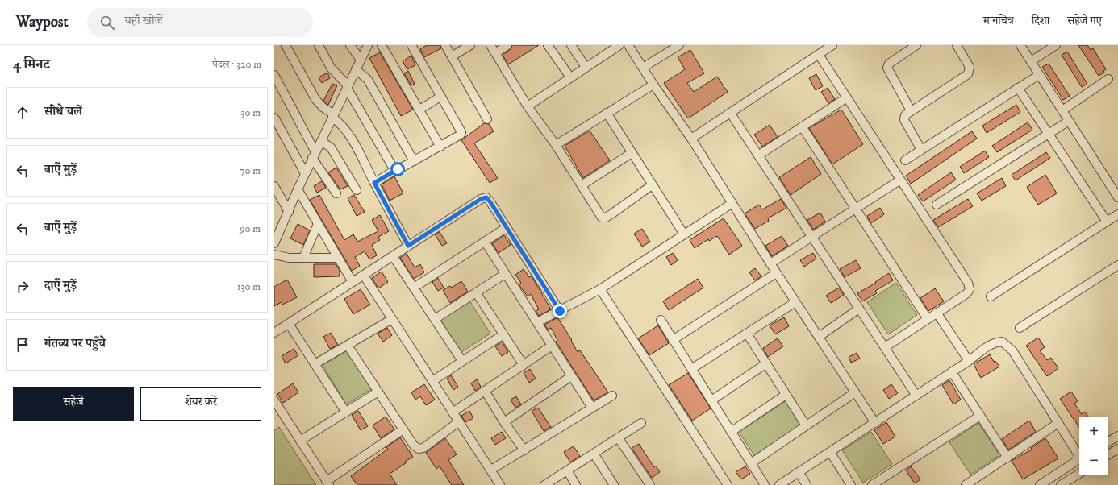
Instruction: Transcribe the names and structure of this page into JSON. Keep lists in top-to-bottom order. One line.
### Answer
{"page":{"header":"Waypost","search":"यहाँ खोजें","nav":["मानचित्र","दिशा","सहेजे गए"],"heading":["4 मिनट","पैदल · 320 m"],"list":[["सीधे चलें","30 m"],["बाएँ मुड़ें","70 m"],["बाएँ मुड़ें","90 m"],["दाएँ मुड़ें","130 m"],"गंतव्य पर पहुँचे"],"buttons":["सहेजें","शेयर करें"],"map_buttons":["+","−"]}}
